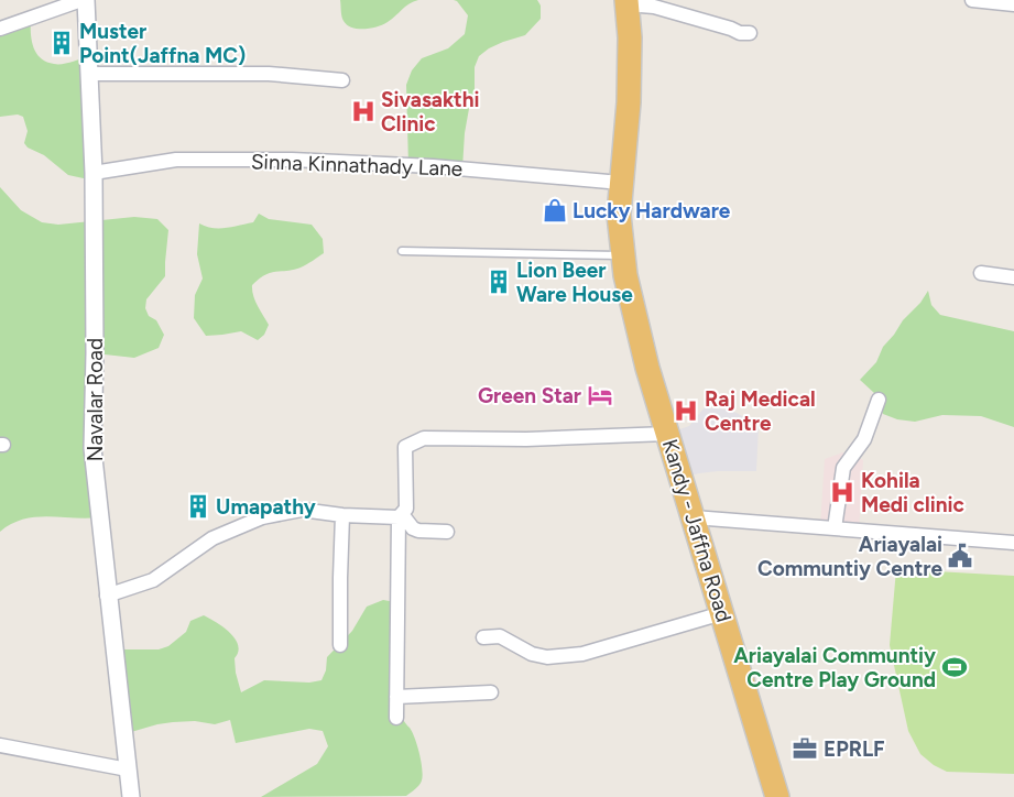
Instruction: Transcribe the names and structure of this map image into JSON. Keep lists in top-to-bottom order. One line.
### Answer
{"streets":{"highway":["Kandy - Jaffna Road"],"street":["Sinna Kinnathady Lane","Navalar Road"]},"crossings":[["Sinna Kinnathady Lane","Navalar Road"],["Sinna Kinnathady Lane","Kandy - Jaffna Road"]],"places":{"building":["Muster Point(Jaffna MC)","Lion Beer Ware House","Umapathy"],"hospital":["Sivasakthi Clinic","Raj Medical Centre","Kohila Medi clinic"],"shop":["Lucky Hardware"],"hotel":["Green Star"],"public building":["Ariayalai Communtiy Centre"],"sports":["Ariayalai Communtiy Centre Play Ground"],"office":["EPRLF"]}}
